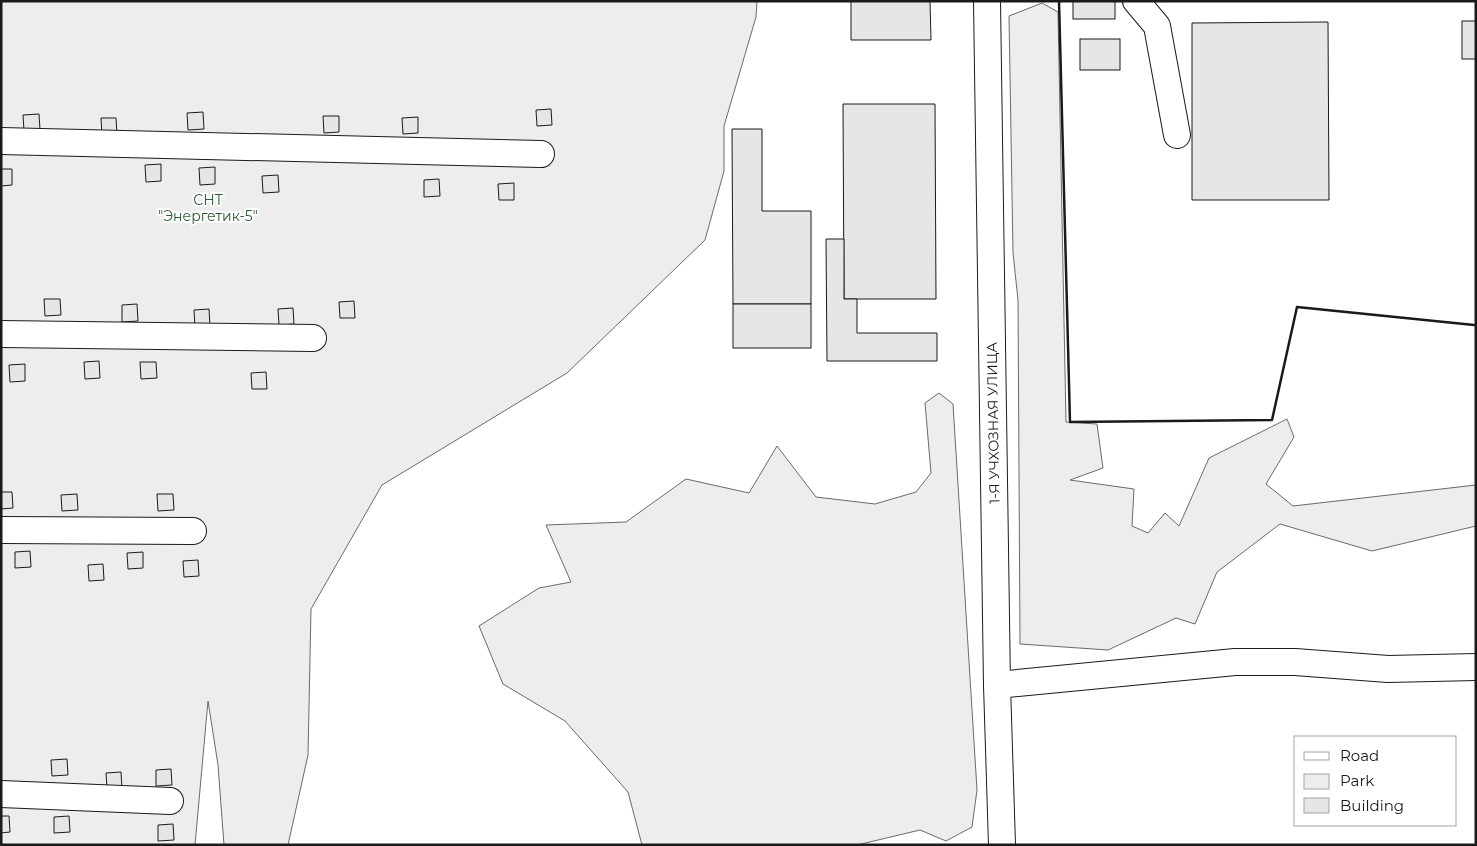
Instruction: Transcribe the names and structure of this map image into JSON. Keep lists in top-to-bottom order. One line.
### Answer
{"streets":{"street":["1-Я УЧХОЗНАЯ УЛИЦА"]},"parks":["СНТ \"Энергетик-5\""],"legend":["Road","Park","Building"]}
